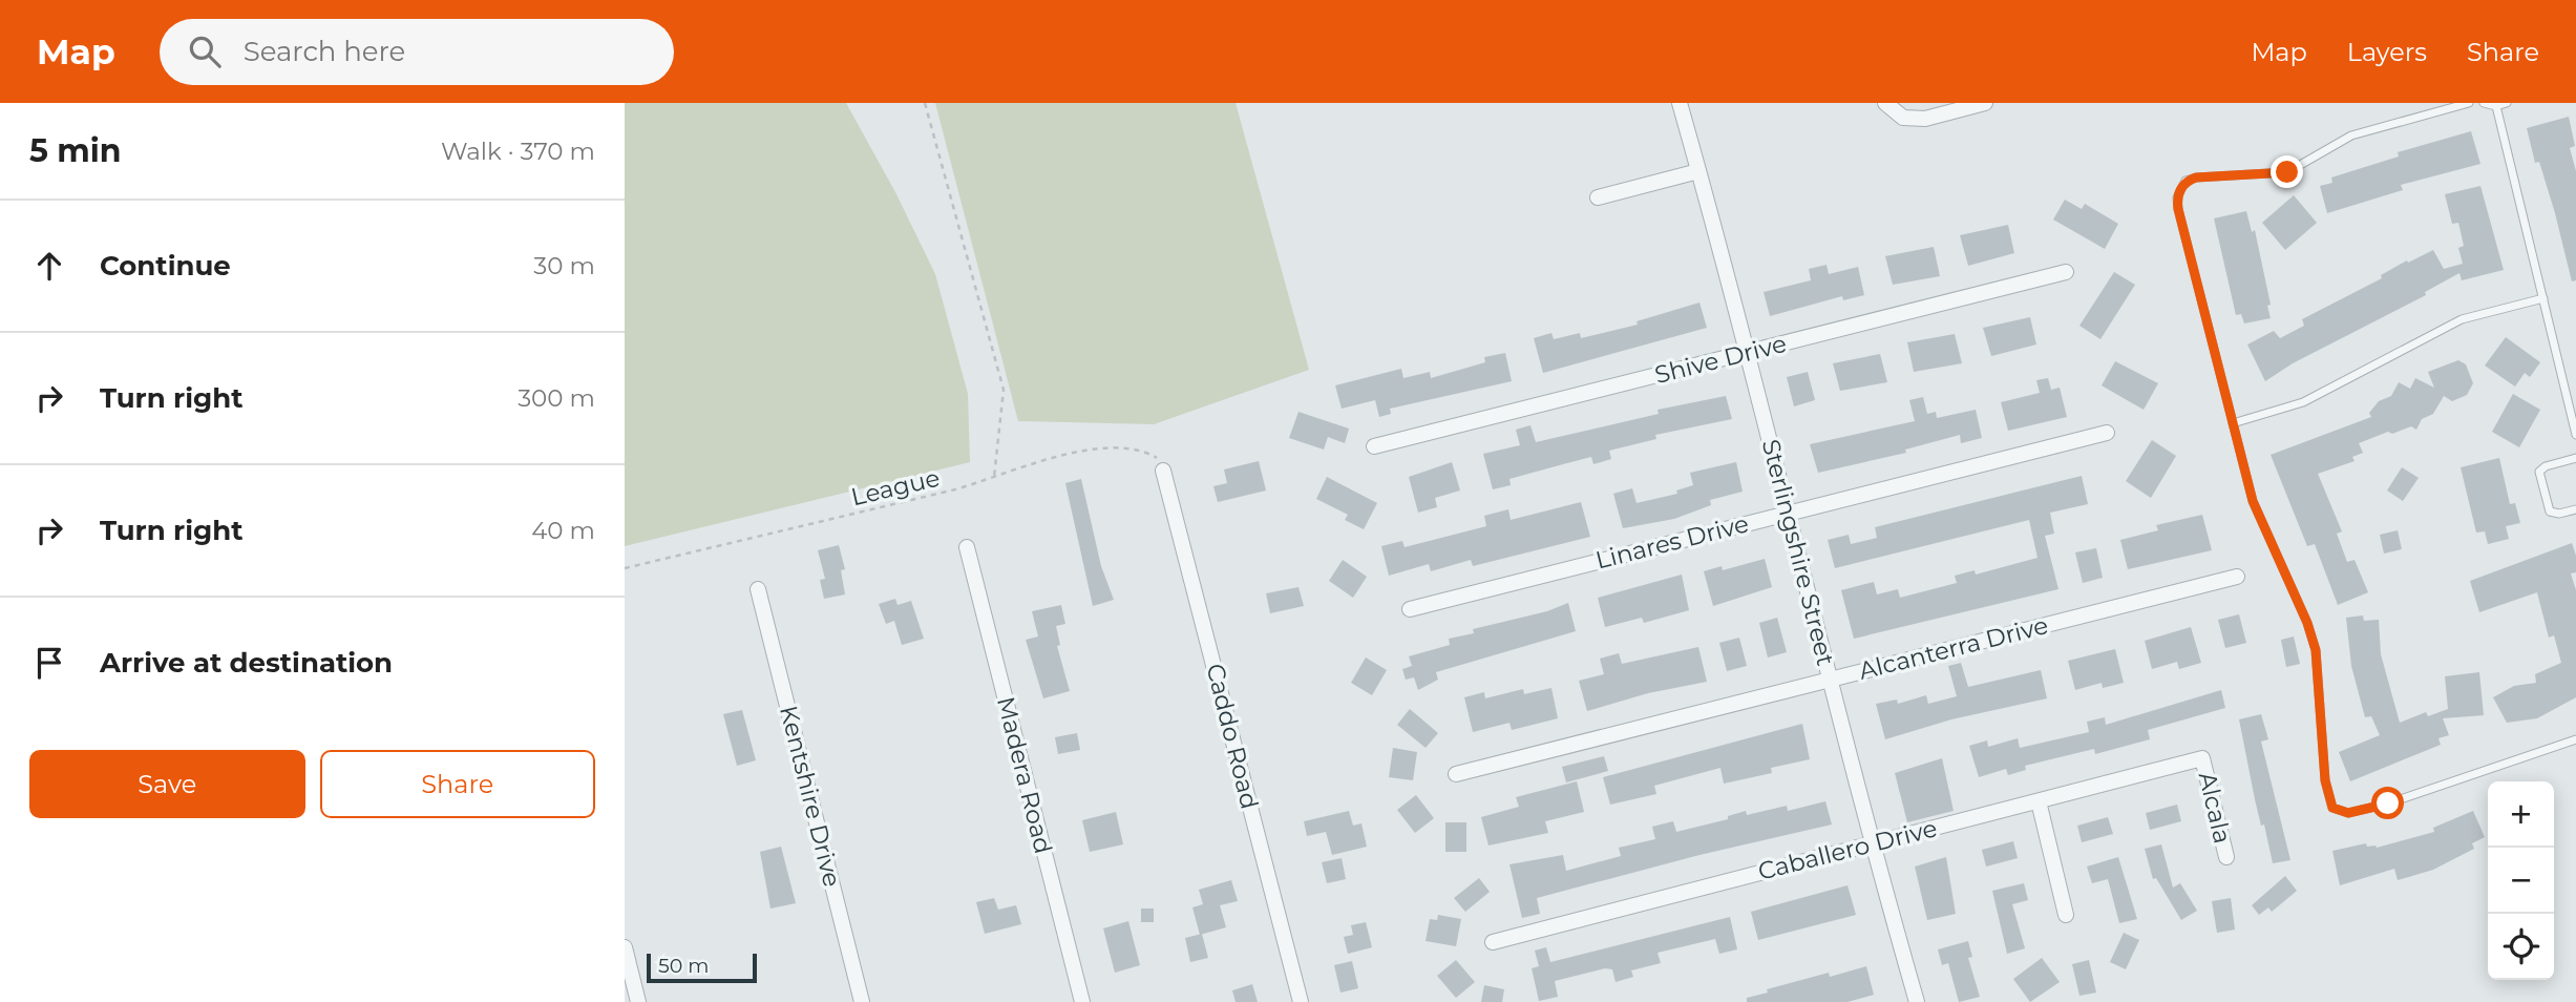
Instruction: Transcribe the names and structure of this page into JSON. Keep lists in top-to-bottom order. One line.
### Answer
{"streets":{"street":["Shive Drive","Linares Drive","Sterlingshire Street","Alcanterra Drive","Caddo Road","Madera Road","Kentshire Drive","Alcala","Caballero Drive"],"path":["League"]},"crossings":[["Shive Drive","Sterlingshire Street"],["League","Caddo Road"],["Linares Drive","Sterlingshire Street"],["Sterlingshire Street","Alcanterra Drive"],["Sterlingshire Street","Caballero Drive"],["Alcala","Caballero Drive"]],"scale_bar":"50 m","page":{"header":"Map","search":"Search here","nav":["Map","Layers","Share"],"heading":["5 min","Walk · 370 m"],"list":[["Continue","30 m"],["Turn right","300 m"],["Turn right","40 m"],"Arrive at destination"],"buttons":["Save","Share"],"map_buttons":["+","−"],"scale":"50 m"}}
